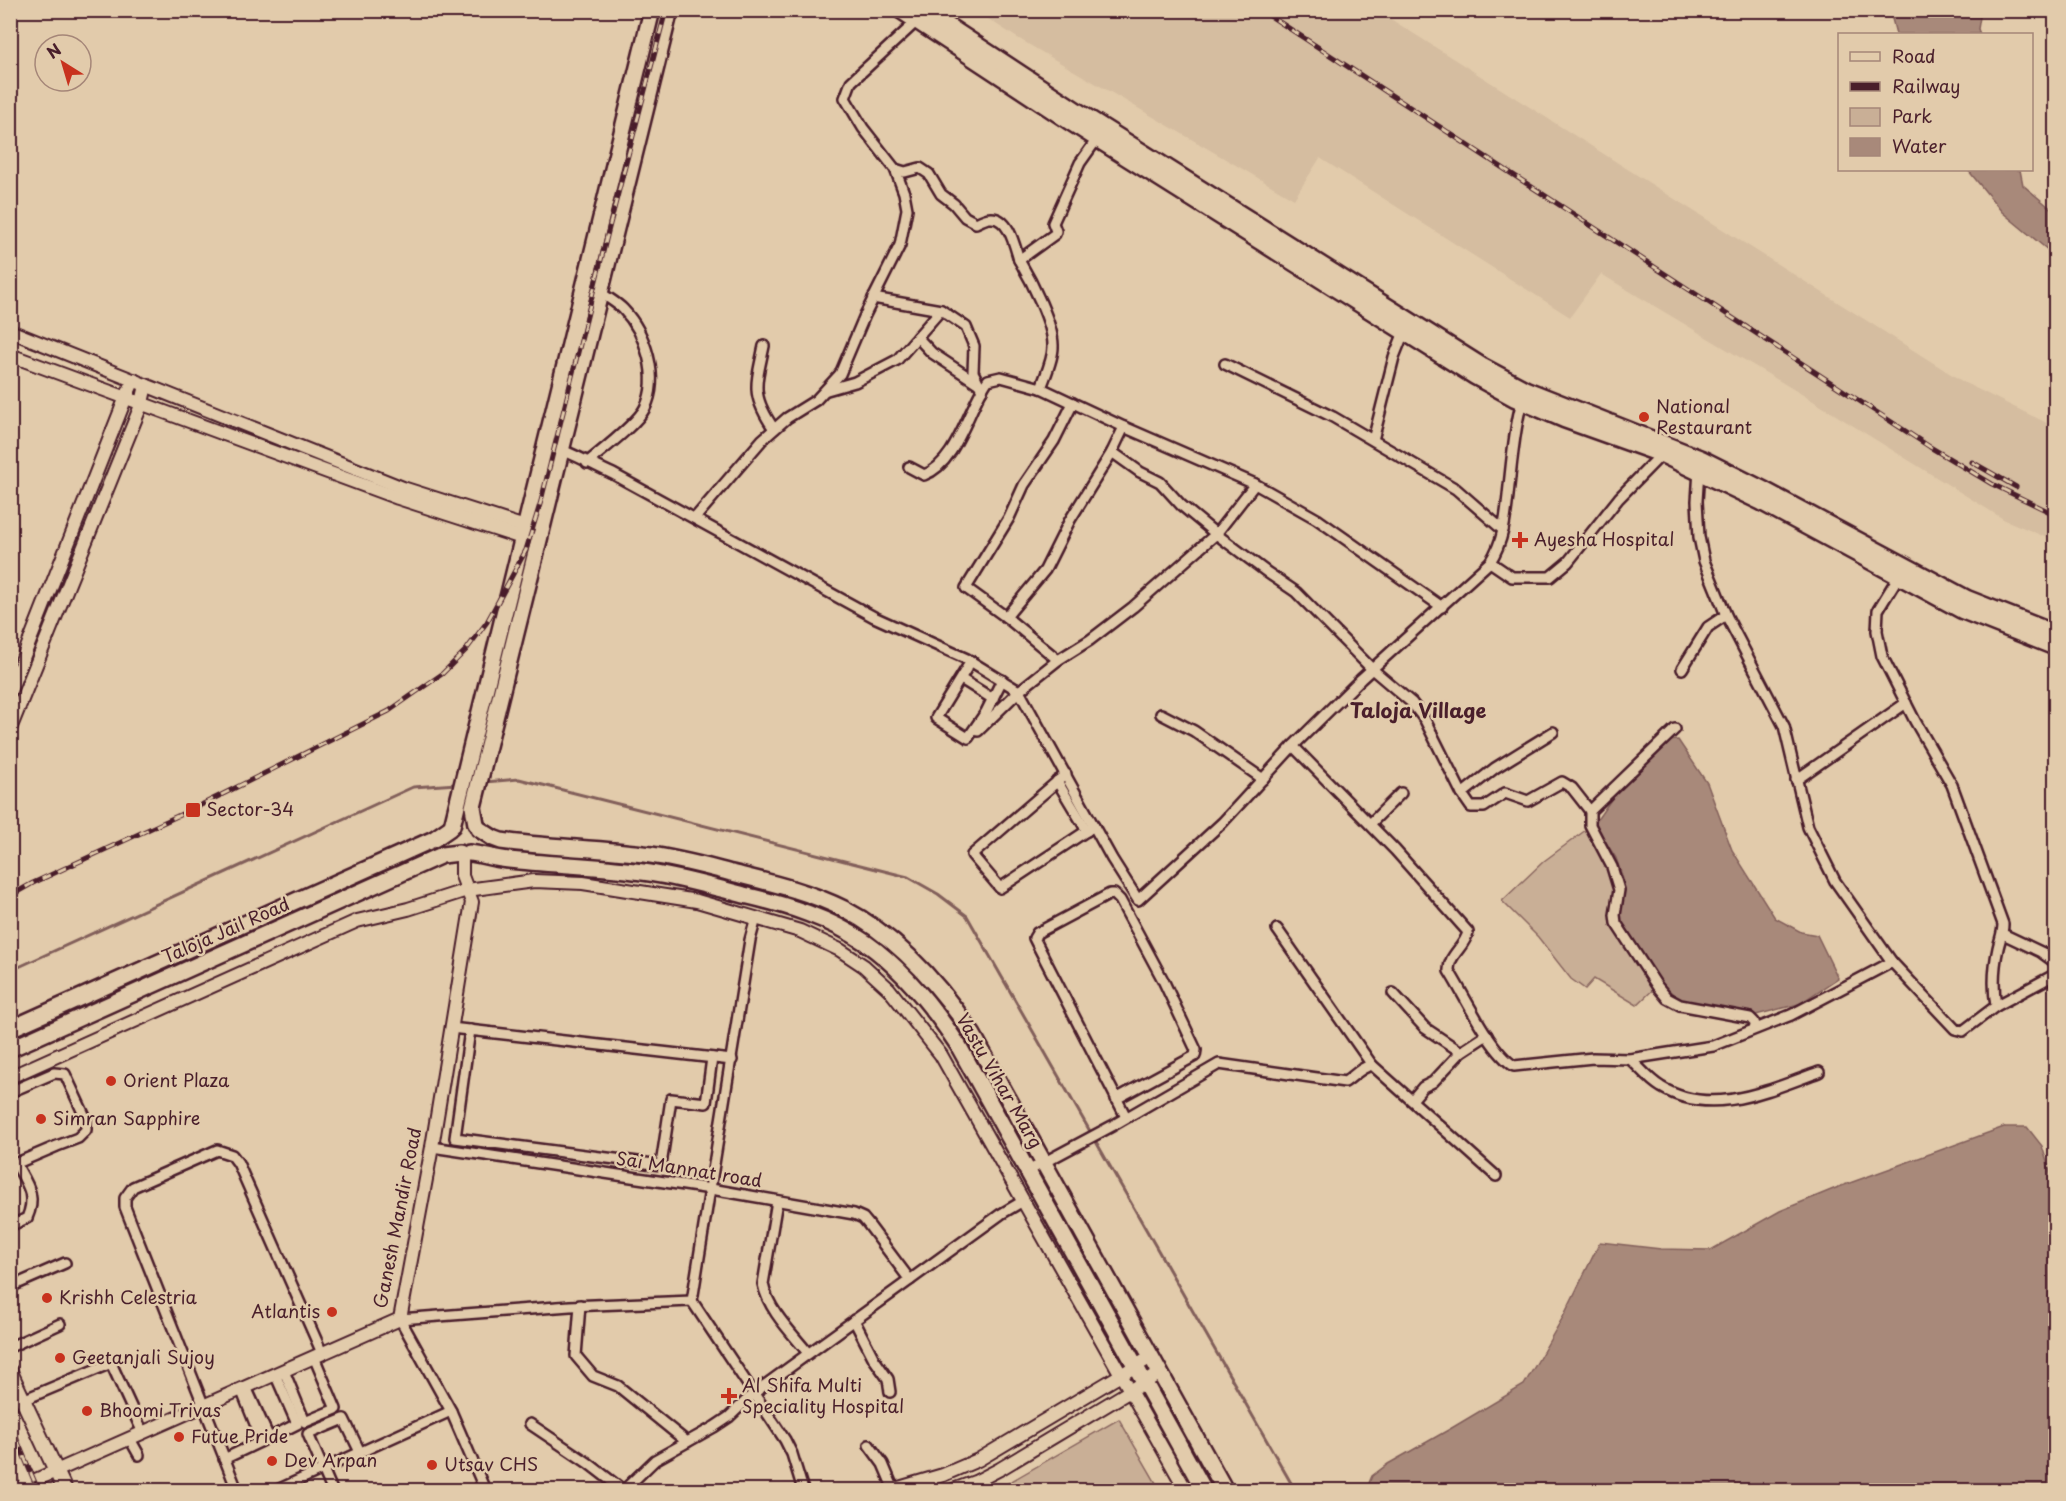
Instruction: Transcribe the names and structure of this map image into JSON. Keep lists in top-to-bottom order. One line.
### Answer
{"streets":{"main road":["Taloja Jail Road","Vastu Vihar Marg"],"street":["Sai Mannat road","Ganesh Mandir Road"]},"crossings":[["Taloja Jail Road","Vastu Vihar Marg"],["Taloja Jail Road","Ganesh Mandir Road"],["Vastu Vihar Marg","Ganesh Mandir Road"],["Sai Mannat road","Ganesh Mandir Road"]],"districts":["Taloja Village"],"places":{"other":["National Restaurant","Orient Plaza","Simran Sapphire","Krishh Celestria","Atlantis","Geetanjali Sujoy","Bhoomi Trivas","Futue Pride","Dev Arpan","Utsav CHS"],"health":["Ayesha Hospital","Al Shifa Multi Speciality Hospital"],"transit":["Sector-34"]},"legend":["Road","Railway","Park","Water"],"north":"top left"}
